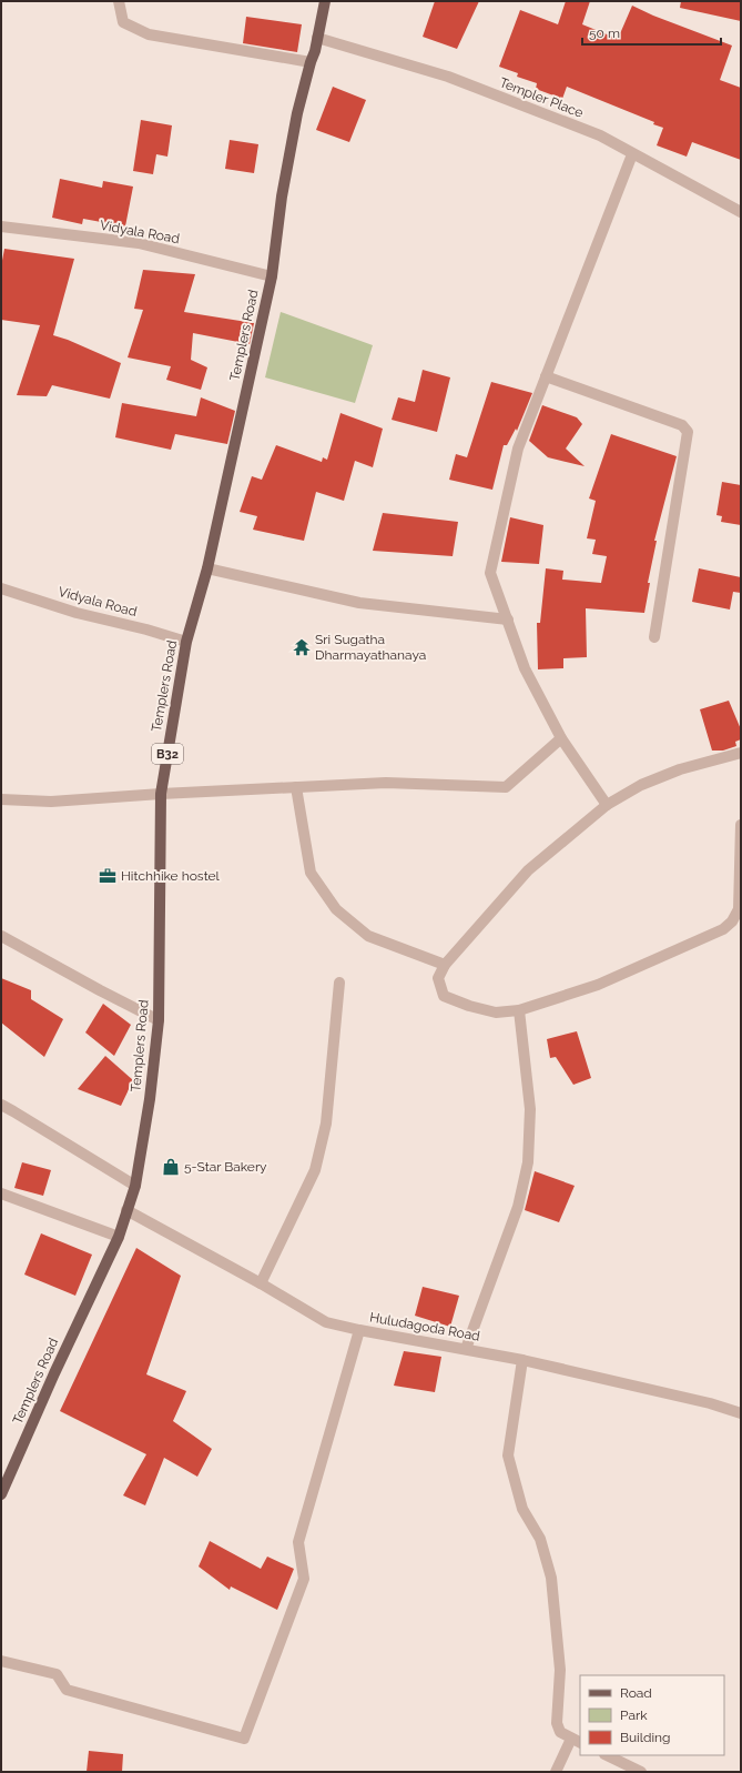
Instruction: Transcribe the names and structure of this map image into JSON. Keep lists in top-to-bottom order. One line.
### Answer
{"streets":{"main road":["Templers Road","B32"],"street":["Templer Place","Vidyala Road","Huludagoda Road"]},"crossings":[["Templer Place","Templers Road"],["Vidyala Road","Templers Road"],["Templers Road","Huludagoda Road"]],"places":{"temple":["Sri Sugatha Dharmayathanaya"],"office":["Hitchhike hostel"],"shop":["5-Star Bakery"]},"legend":["Road","Park","Building"],"scale_bar":"50 m"}
